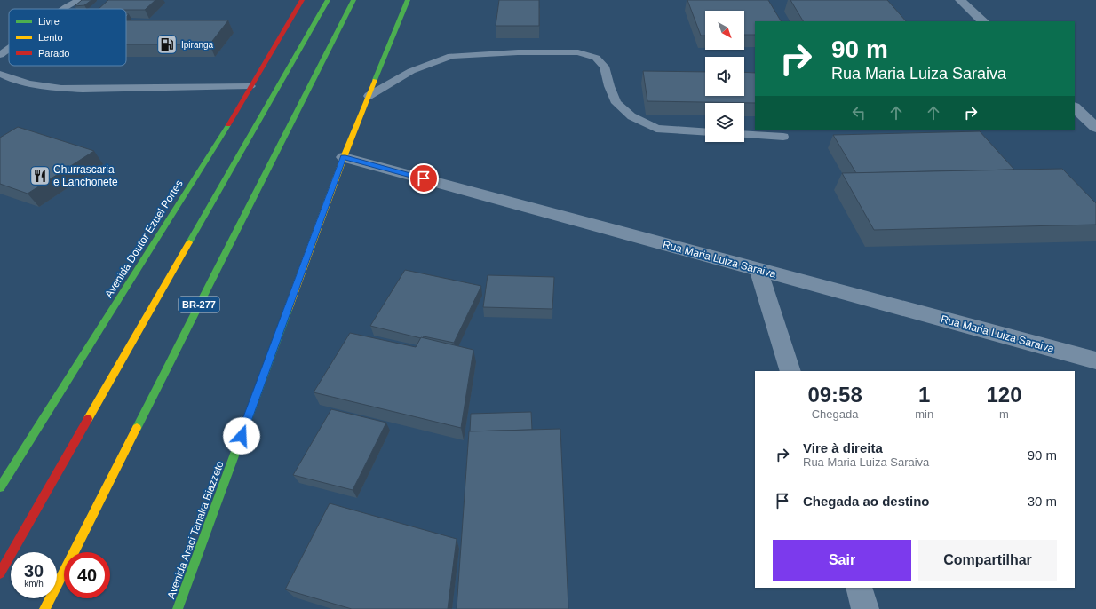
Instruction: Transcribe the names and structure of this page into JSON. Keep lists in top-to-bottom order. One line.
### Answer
{"streets":{"main road":["Avenida Doutor Ezuel Portes","BR-277","Avenida Araci Tanaka Biazzeto"],"street":["Rua Maria Luiza Saraiva"]},"crossings":[["Rua Maria Luiza Saraiva","Avenida Araci Tanaka Biazzeto"]],"places":{"fuel station":["Ipiranga"],"restaurant":["Churrascaria e Lanchonete"]},"legend":["Livre","Lento","Parado"],"north":"bottom right","page":{"turn":["90 m","Rua Maria Luiza Saraiva"],"eta":["09:58","Chegada","1","min","120","m"],"list":[{"name":"Vire à direita","note":"Rua Maria Luiza Saraiva","value":"90 m"},{"name":"Chegada ao destino","value":"30 m"}],"buttons":["Sair","Compartilhar"],"speed":"30 km/h","limit":"40"}}
